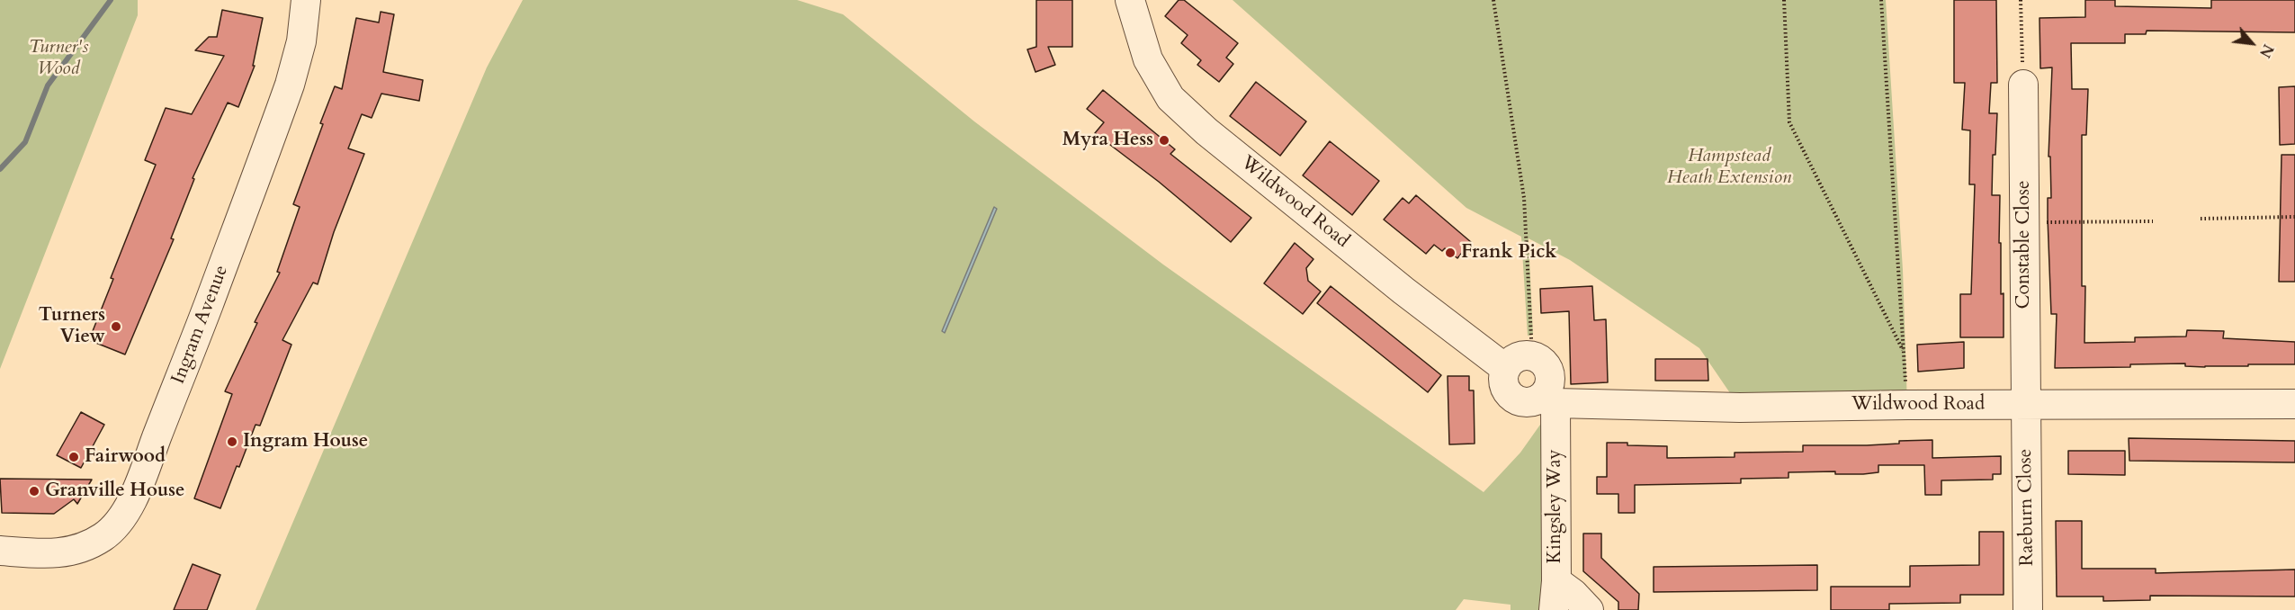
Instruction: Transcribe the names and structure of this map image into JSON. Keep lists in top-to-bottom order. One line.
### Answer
{"streets":{"street":["Wildwood Road","Constable Close","Ingram Avenue","Kingsley Way","Raeburn Close"]},"crossings":[["Wildwood Road","Constable Close"],["Wildwood Road","Kingsley Way"],["Wildwood Road","Raeburn Close"],["Constable Close","Raeburn Close"]],"parks":["Turner's Wood","Hampstead Heath Extension"],"places":["Myra Hess","Frank Pick","Turners View","Ingram House","Fairwood","Granville House"],"north":"bottom right"}
